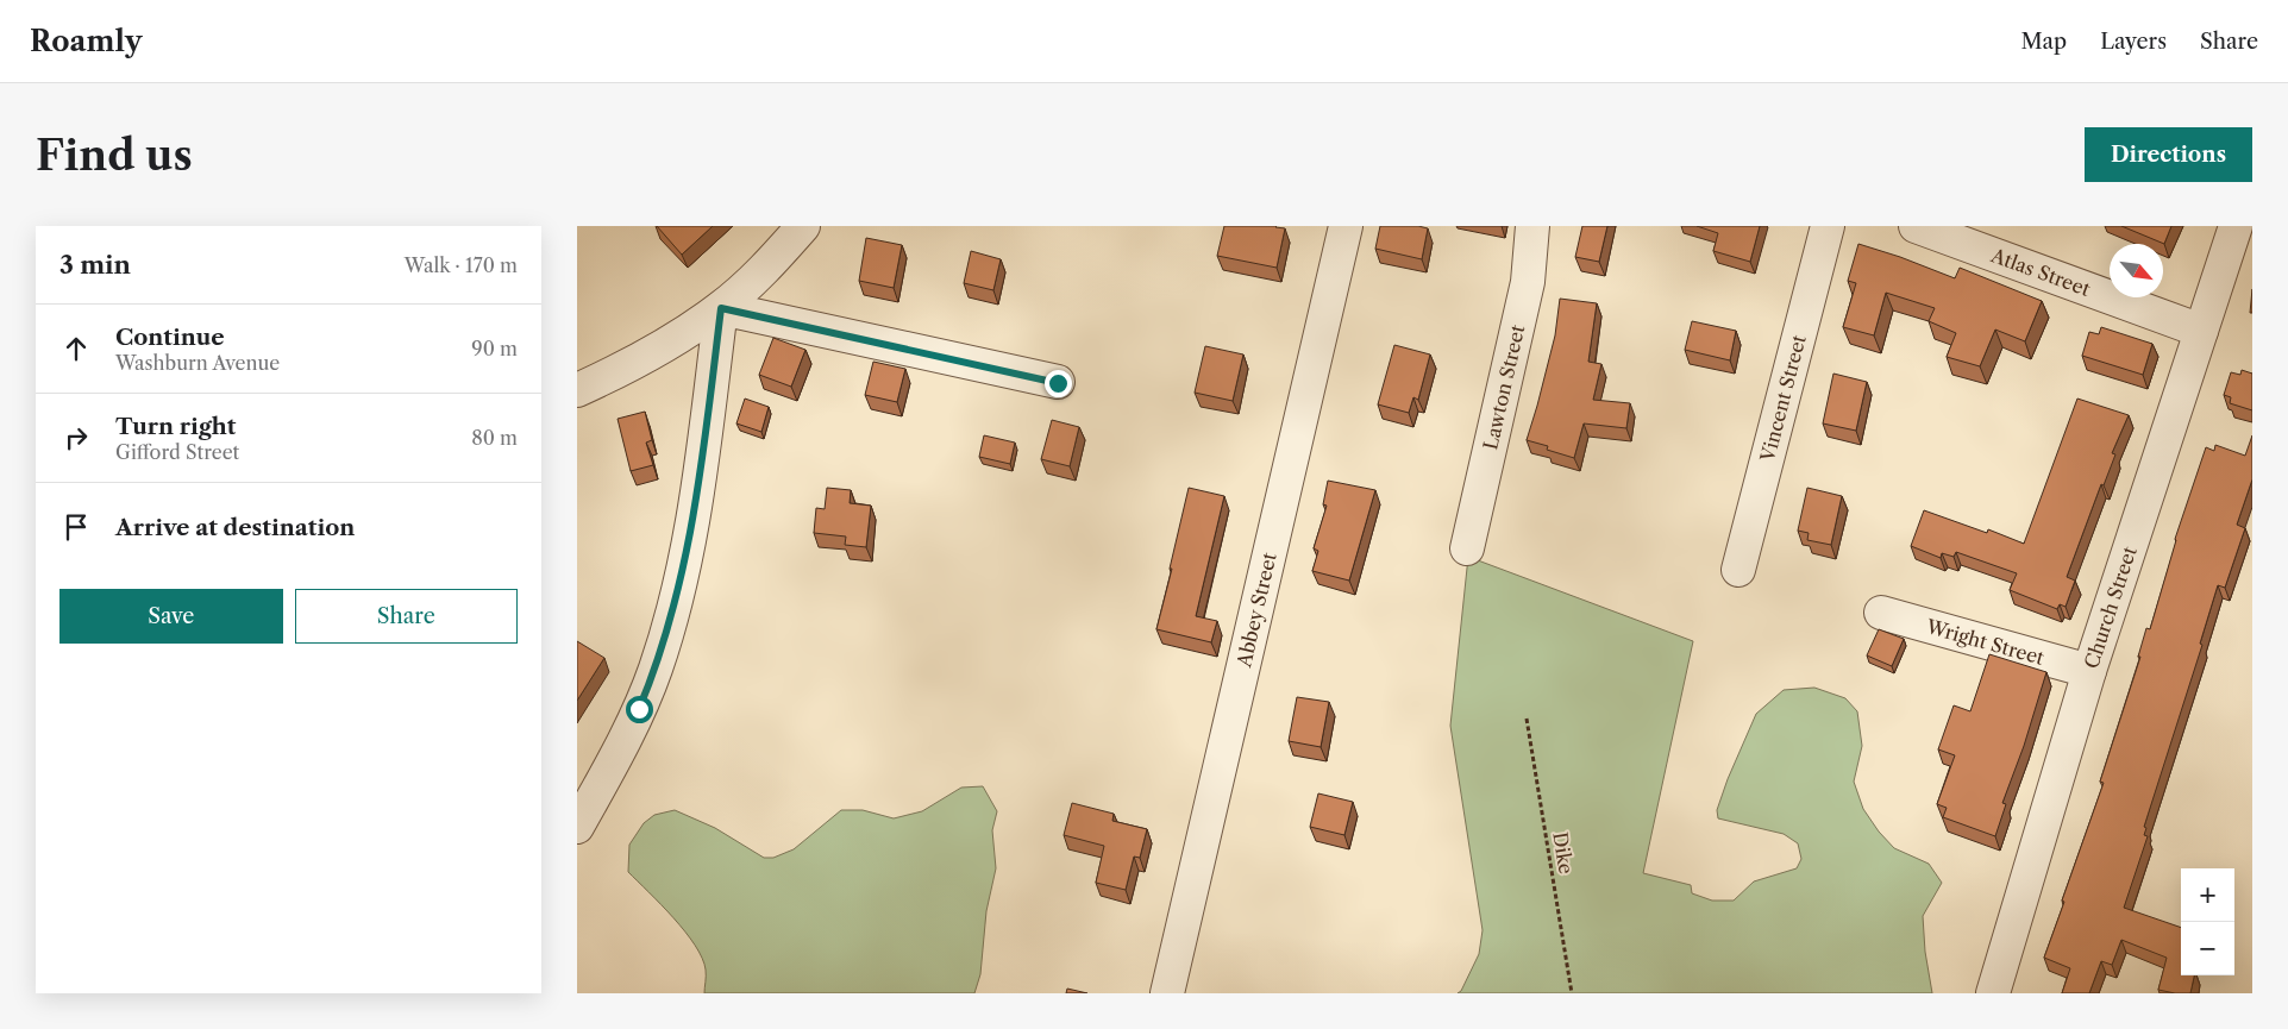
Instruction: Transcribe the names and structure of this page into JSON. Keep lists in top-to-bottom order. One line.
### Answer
{"streets":{"street":["Atlas Street","Lawton Street","Vincent Street","Church Street","Abbey Street","Wright Street"],"path":["Dike"]},"crossings":[["Atlas Street","Church Street"],["Church Street","Wright Street"]],"north":"bottom right","page":{"header":"Roamly","nav":["Map","Layers","Share"],"buttons":["Directions",["Save","Share"]],"title":"Find us","heading":["3 min","Walk · 170 m"],"list":[["Continue","Washburn Avenue","90 m"],["Turn right","Gifford Street","80 m"],"Arrive at destination"],"map_buttons":["+","−"]}}
